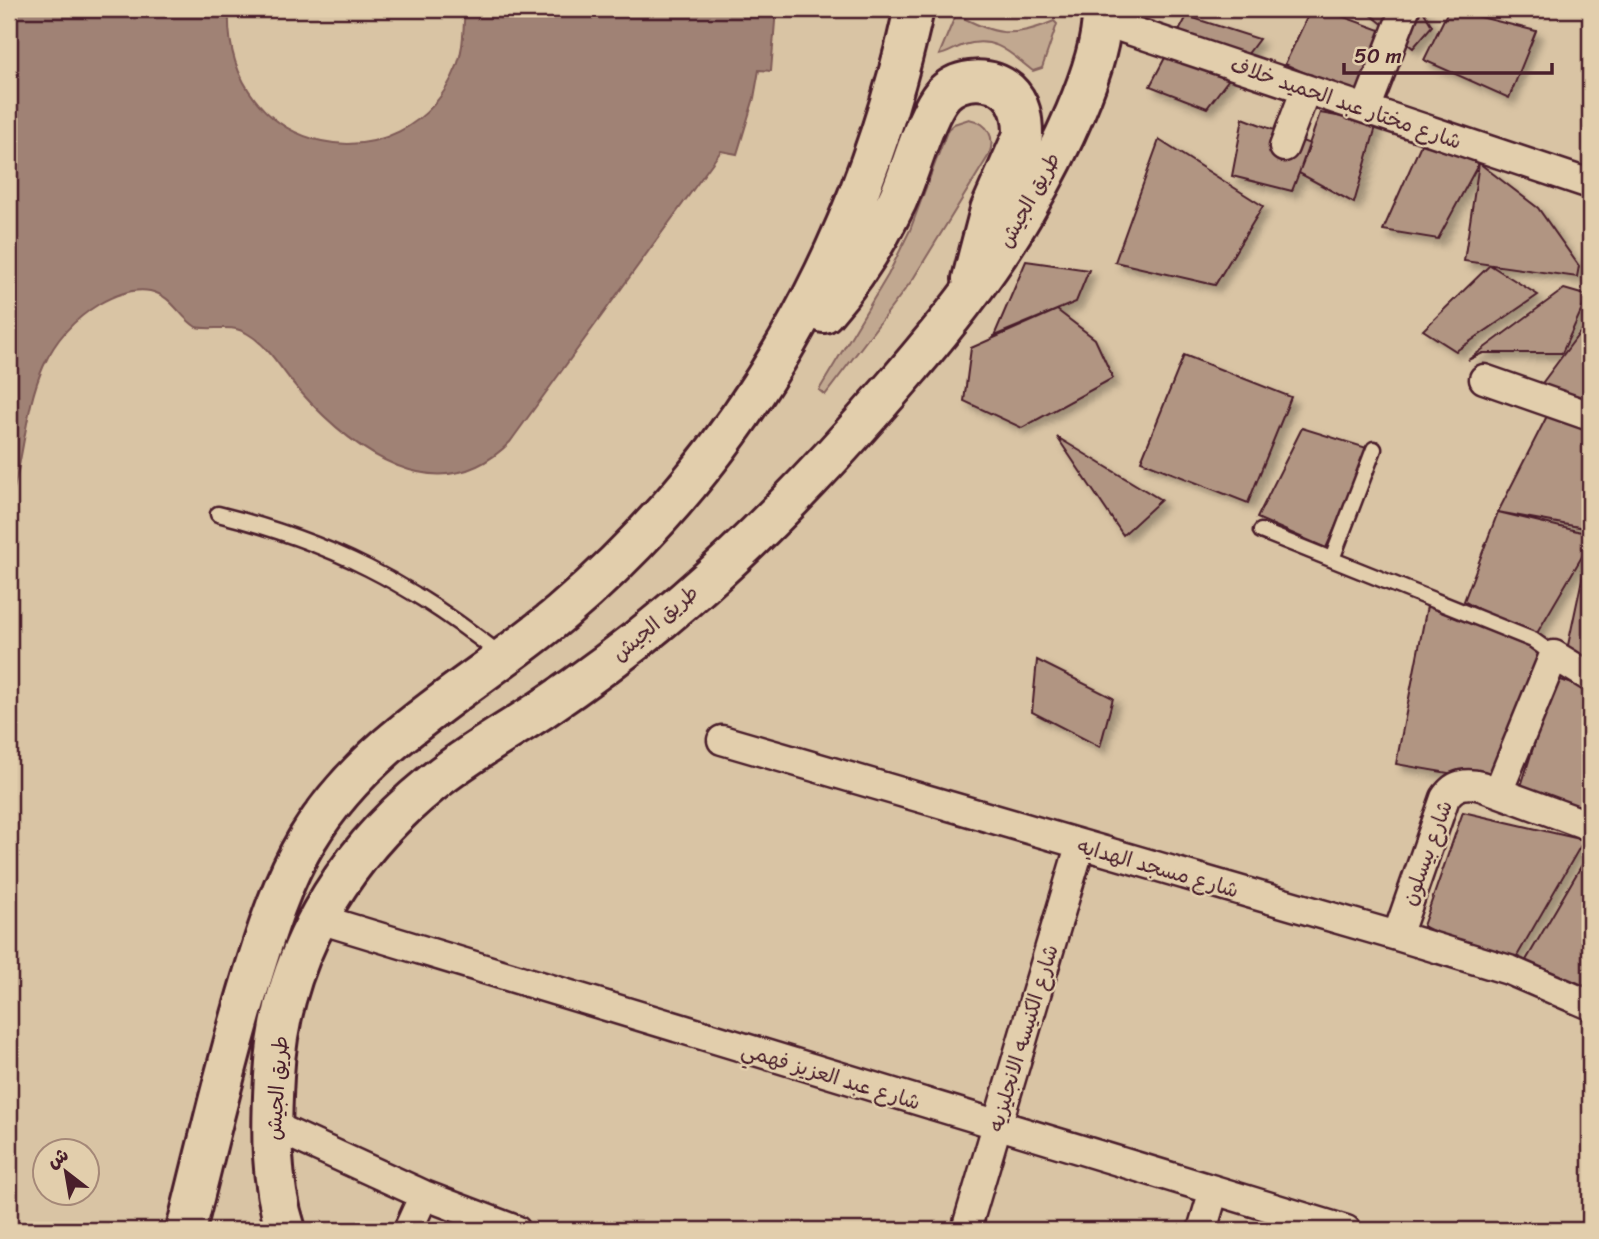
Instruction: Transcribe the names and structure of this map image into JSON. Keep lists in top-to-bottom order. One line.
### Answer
{"streets":{"highway":["طريق الجيش"],"street":["شارع مختار عبد الحميد خلاف","شارع بيسلون","شارع مسجد الهدايه","شارع الكنيسه الانجليزيه","شارع عبد العزيز فهمي"]},"crossings":[["شارع مختار عبد الحميد خلاف","طريق الجيش"],["طريق الجيش","شارع عبد العزيز فهمي"],["شارع بيسلون","شارع مسجد الهدايه"],["شارع مسجد الهدايه","شارع الكنيسه الانجليزيه"],["شارع الكنيسه الانجليزيه","شارع عبد العزيز فهمي"]],"scale_bar":"50 m","north":"top left"}
